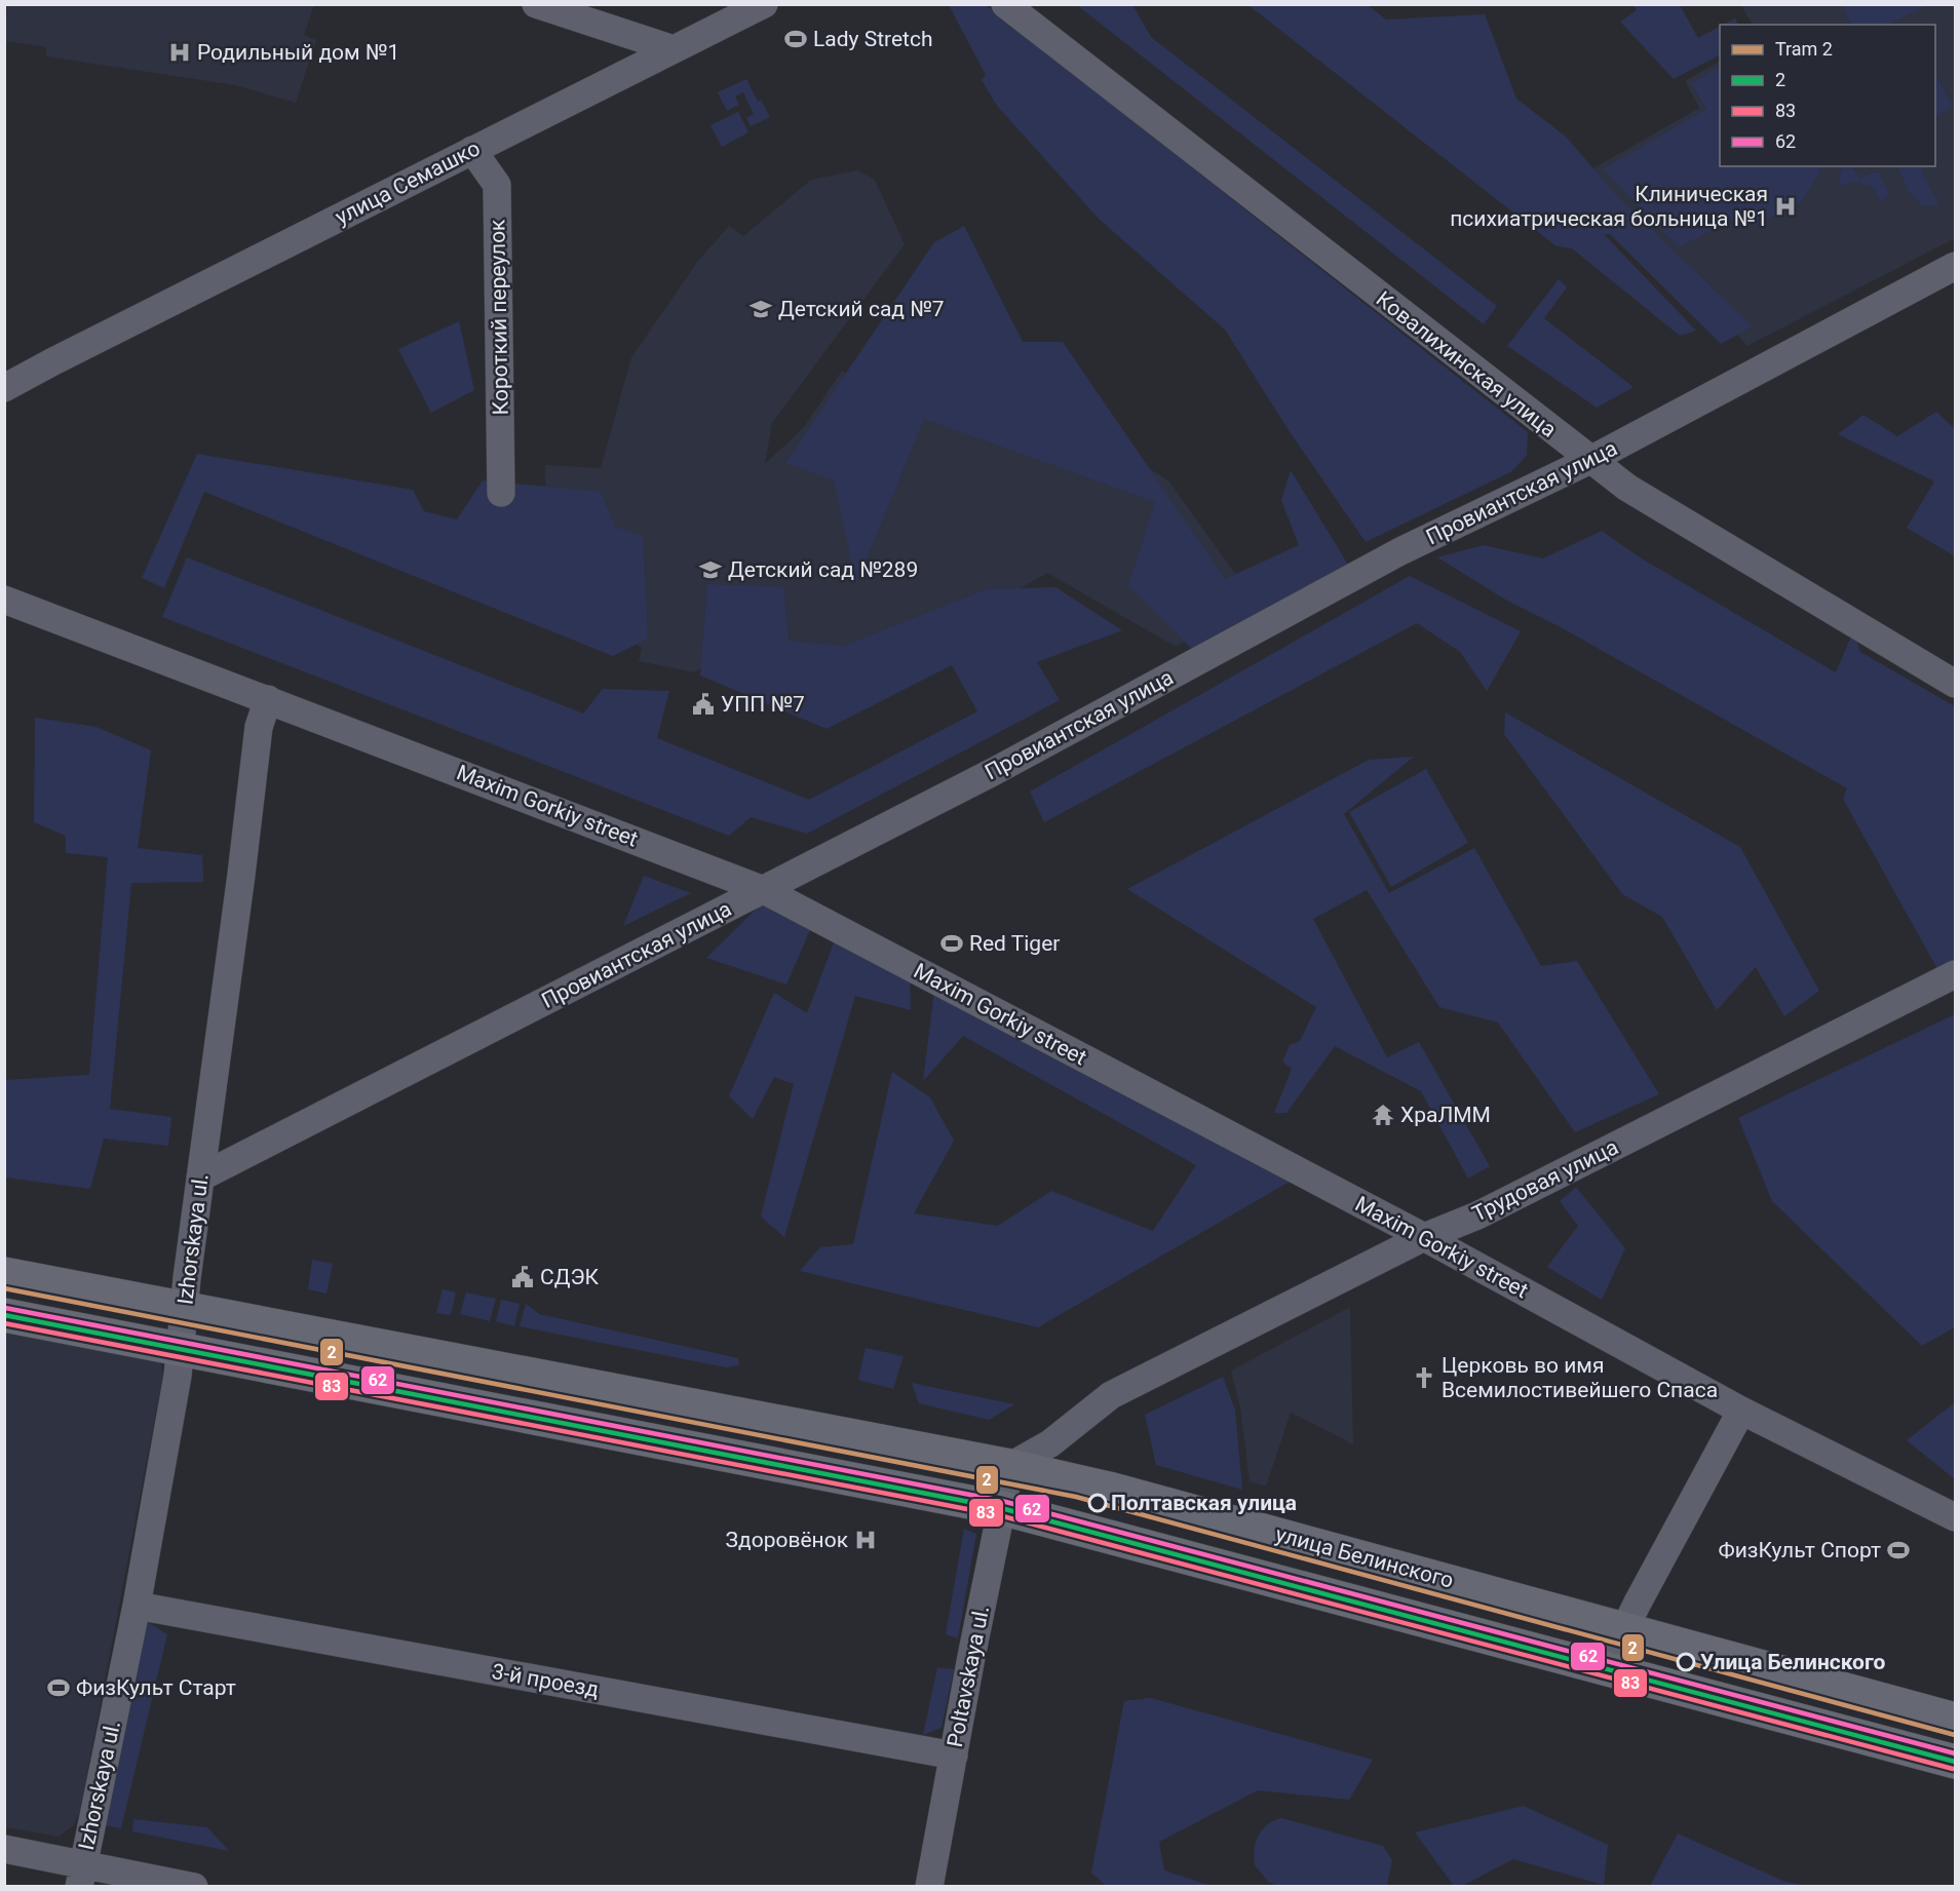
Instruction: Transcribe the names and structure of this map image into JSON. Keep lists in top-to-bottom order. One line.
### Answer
{"streets":{"main road":["улица Белинского"],"street":["улица Семашко","Короткий переулок","Ковалихинская улица","Провиантская улица","Maxim Gorkiy street","Трудовая улица","Izhorskaya ul.","Poltavskaya ul.","3-й проезд"]},"crossings":[["улица Семашко","Короткий переулок"],["Ковалихинская улица","Провиантская улица"],["Провиантская улица","Maxim Gorkiy street"],["Провиантская улица","Izhorskaya ul."],["Maxim Gorkiy street","Трудовая улица"],["Maxim Gorkiy street","Izhorskaya ul."],["Трудовая улица","улица Белинского"],["Трудовая улица","Poltavskaya ul."],["Izhorskaya ul.","улица Белинского"],["Izhorskaya ul.","3-й проезд"],["улица Белинского","Poltavskaya ul."],["Poltavskaya ul.","3-й проезд"]],"places":{"sports":["Lady Stretch","Red Tiger","ФизКульт Спорт","ФизКульт Старт"],"hospital":["Родильный дом №1","Клиническая психиатрическая больница №1","Здоровёнок"],"school or university":["Детский сад №7","Детский сад №289"],"public building":["УПП №7","СДЭК"],"temple":["ХраЛММ"],"church":["Церковь во имя Всемилостивейшего Спаса"],"other":["Полтавская улица","Улица Белинского"]},"lines":["tram line 2","transit line 62","transit line 2","transit line 83"],"legend":["Tram 2","2","83","62"]}
